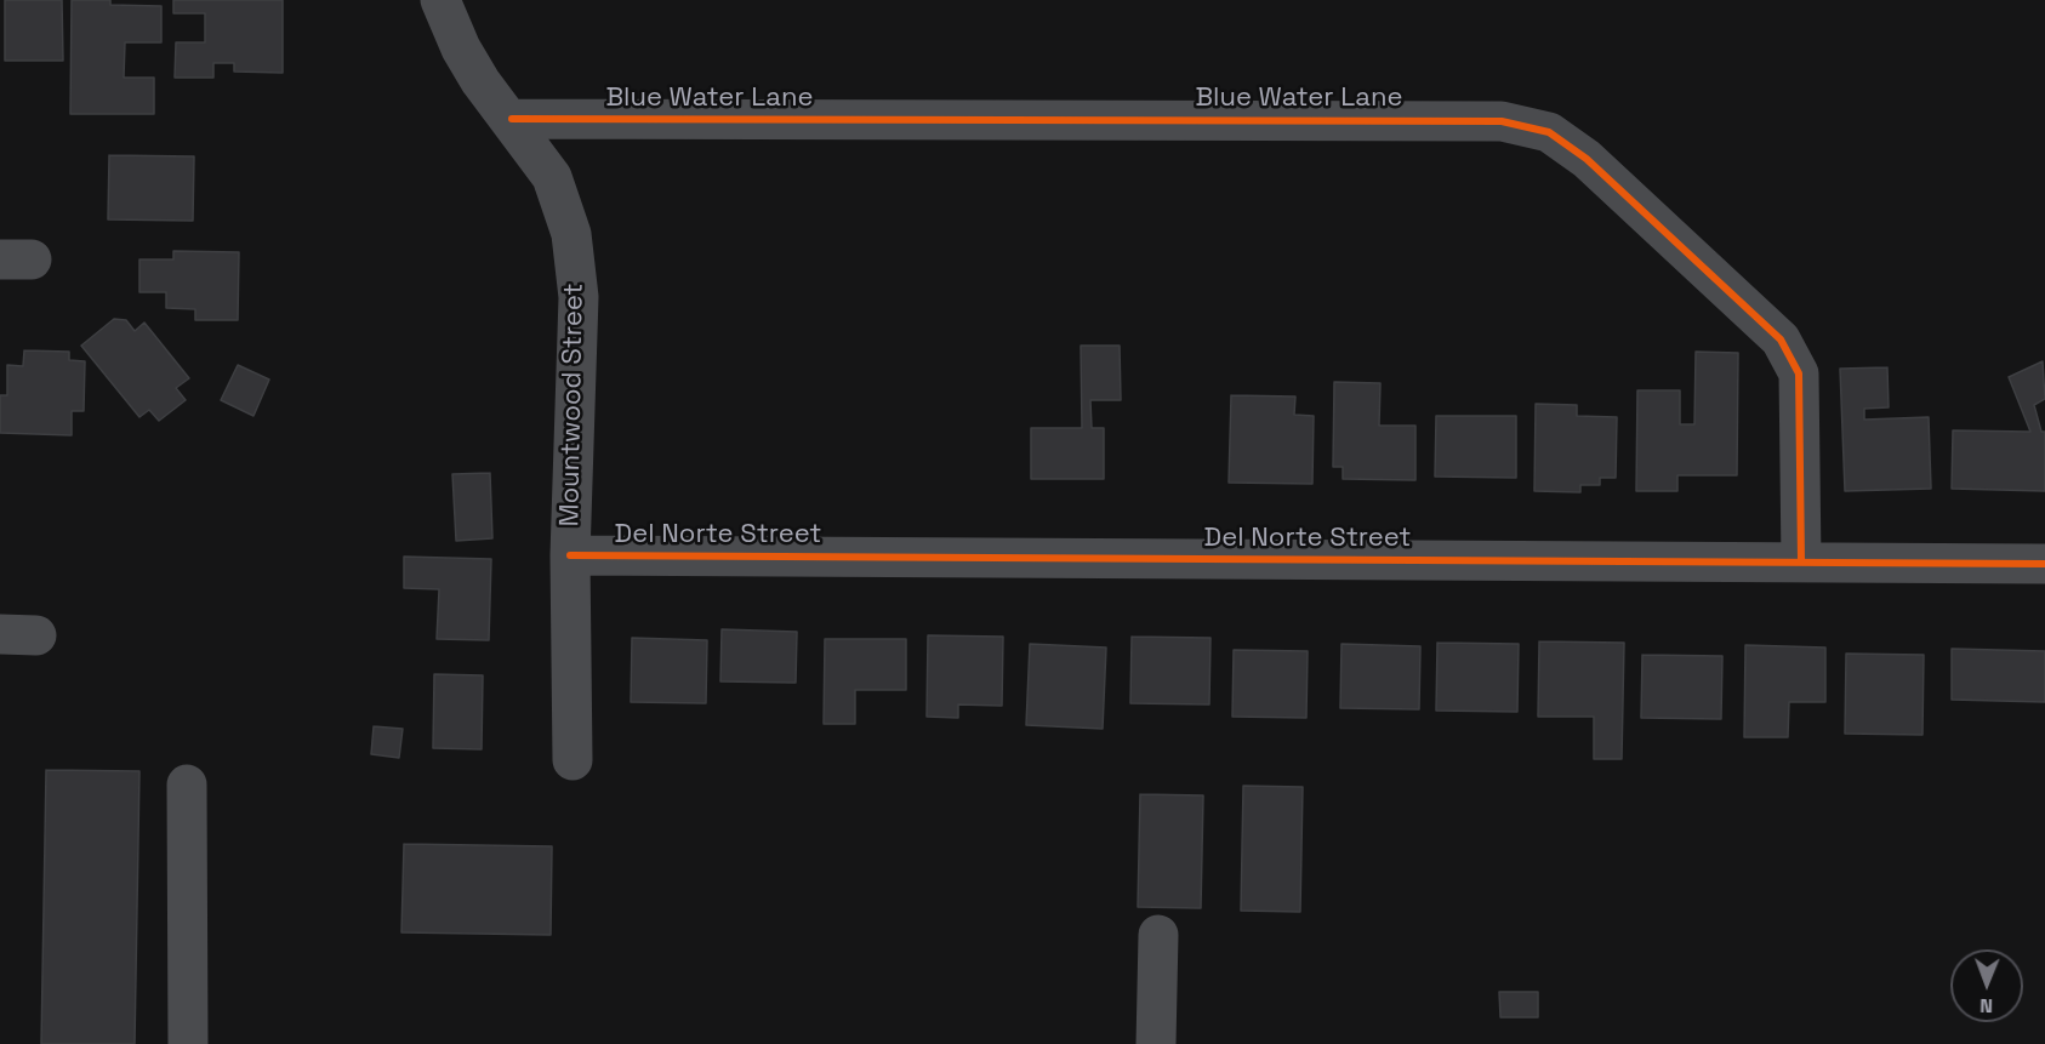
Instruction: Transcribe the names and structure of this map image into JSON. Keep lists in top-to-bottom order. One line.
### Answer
{"streets":{"street":["Blue Water Lane","Mountwood Street","Del Norte Street"]},"crossings":[["Blue Water Lane","Mountwood Street"],["Blue Water Lane","Del Norte Street"],["Mountwood Street","Del Norte Street"]],"north":"bottom"}
